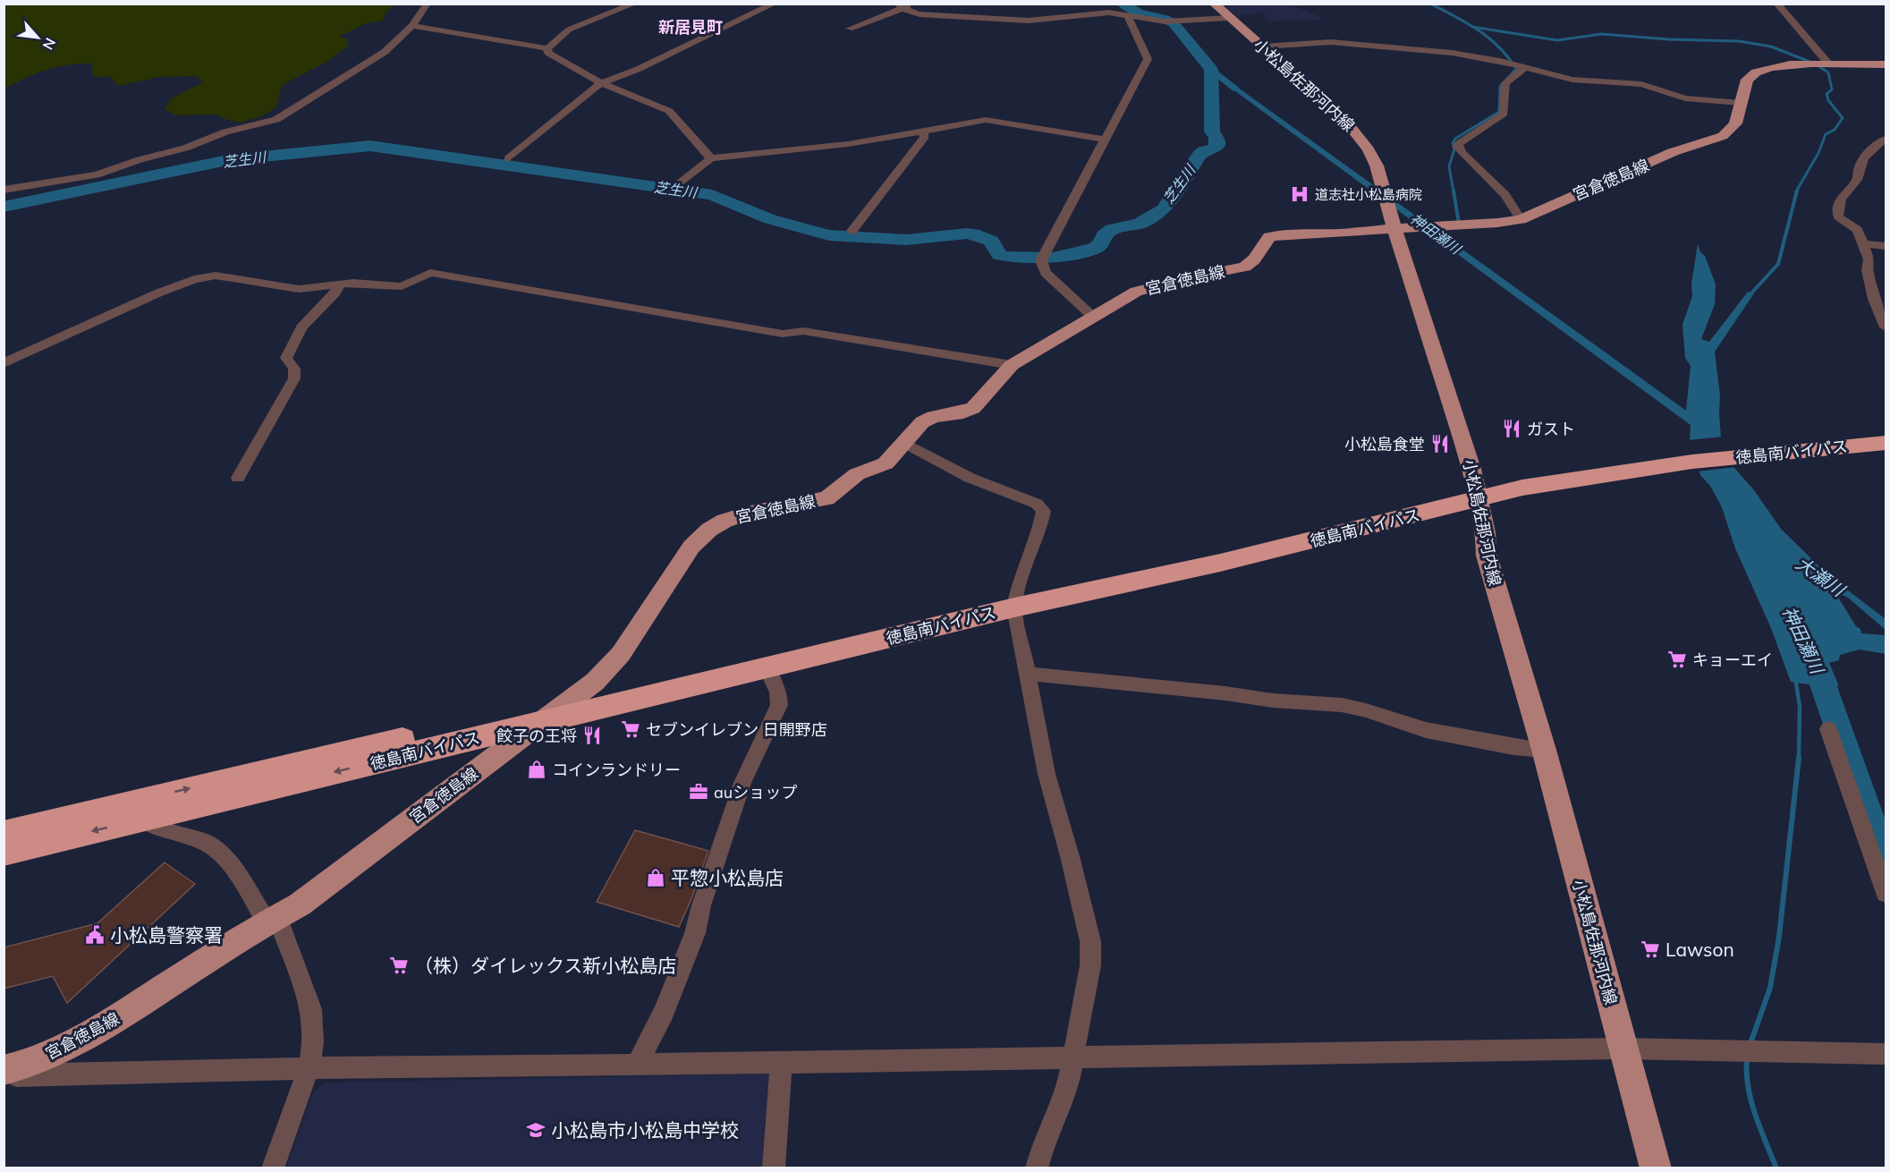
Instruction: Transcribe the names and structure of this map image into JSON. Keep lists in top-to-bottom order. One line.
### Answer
{"streets":{"highway":["徳島南バイパス"],"main road":["小松島佐那河内線","宮倉徳島線"]},"crossings":[["小松島佐那河内線","宮倉徳島線"],["小松島佐那河内線","徳島南バイパス"],["宮倉徳島線","徳島南バイパス"]],"districts":["新居見町"],"water":["芝生川","神田瀬川","大瀬川"],"places":{"hospital":["道志社小松島病院"],"restaurant":["ガスト","小松島食堂","餃子の王将"],"supermarket":["キョーエイ","セブンイレブン 日開野店","Lawson","（株）ダイレックス新小松島店"],"shop":["コインランドリー","平惣小松島店"],"office":["auショップ"],"public building":["小松島警察署"],"school or university":["小松島市小松島中学校"]},"north":"bottom right"}
